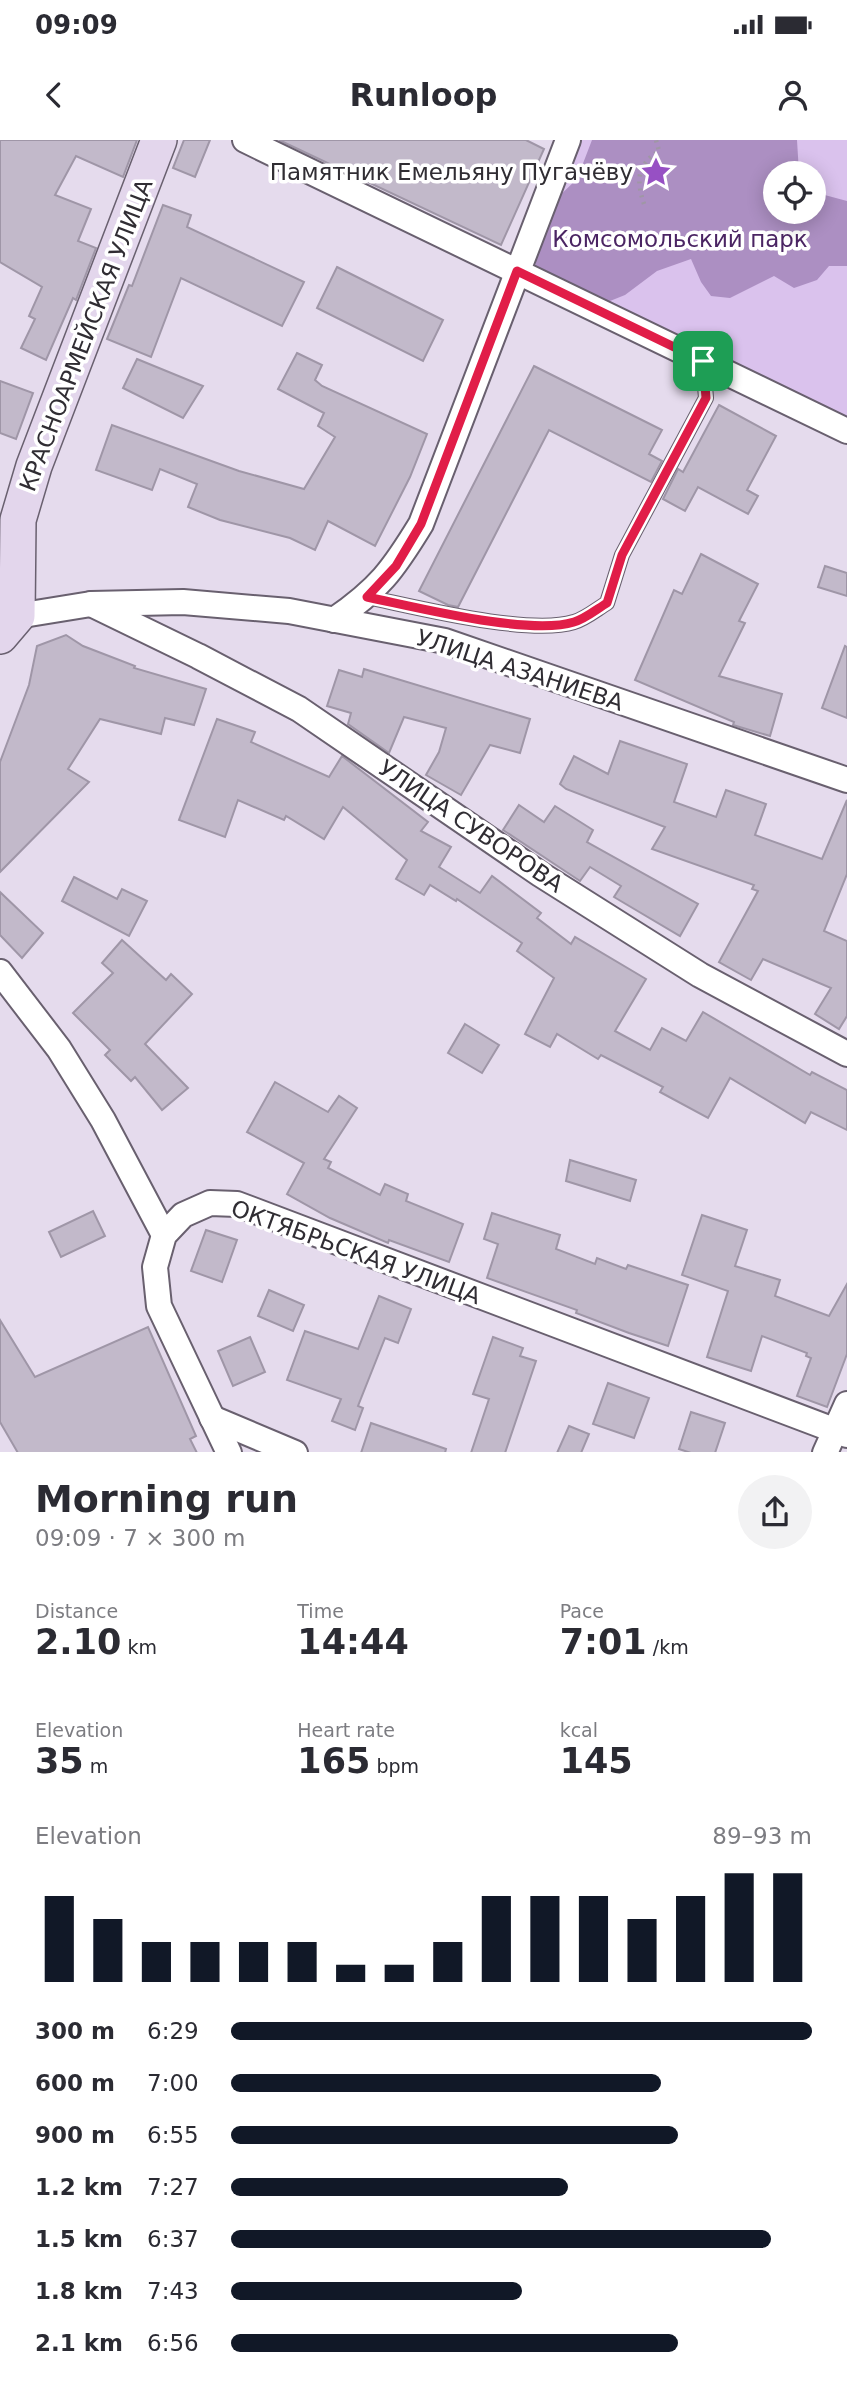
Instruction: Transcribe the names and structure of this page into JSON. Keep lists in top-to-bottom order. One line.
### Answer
{"streets":{"street":["КРАСНОАРМЕЙСКАЯ УЛИЦА","УЛИЦА АЗАНИЕВА","УЛИЦА СУВОРОВА","ОКТЯБРЬСКАЯ УЛИЦА"]},"crossings":[["КРАСНОАРМЕЙСКАЯ УЛИЦА","УЛИЦА АЗАНИЕВА"],["УЛИЦА АЗАНИЕВА","УЛИЦА СУВОРОВА"]],"parks":["Комсомольский парк"],"places":{"place":["Памятник Емельяну Пугачёву"]},"page":{"status":"09:09","header":"Runloop","heading":["Morning run","09:09 · 7 × 300 m"],"stats":[["Distance","2.10 km"],["Time","14:44"],["Pace","7:01 /km"],["Elevation","35 m"],["Heart rate","165 bpm"],["kcal","145"]],"chart":["Elevation","89–93 m"],"list":[{"name":"300 m","note":"6:29"},{"name":"600 m","note":"7:00"},{"name":"900 m","note":"6:55"},{"name":"1.2 km","note":"7:27"},{"name":"1.5 km","note":"6:37"},{"name":"1.8 km","note":"7:43"},{"name":"2.1 km","note":"6:56"}]}}
